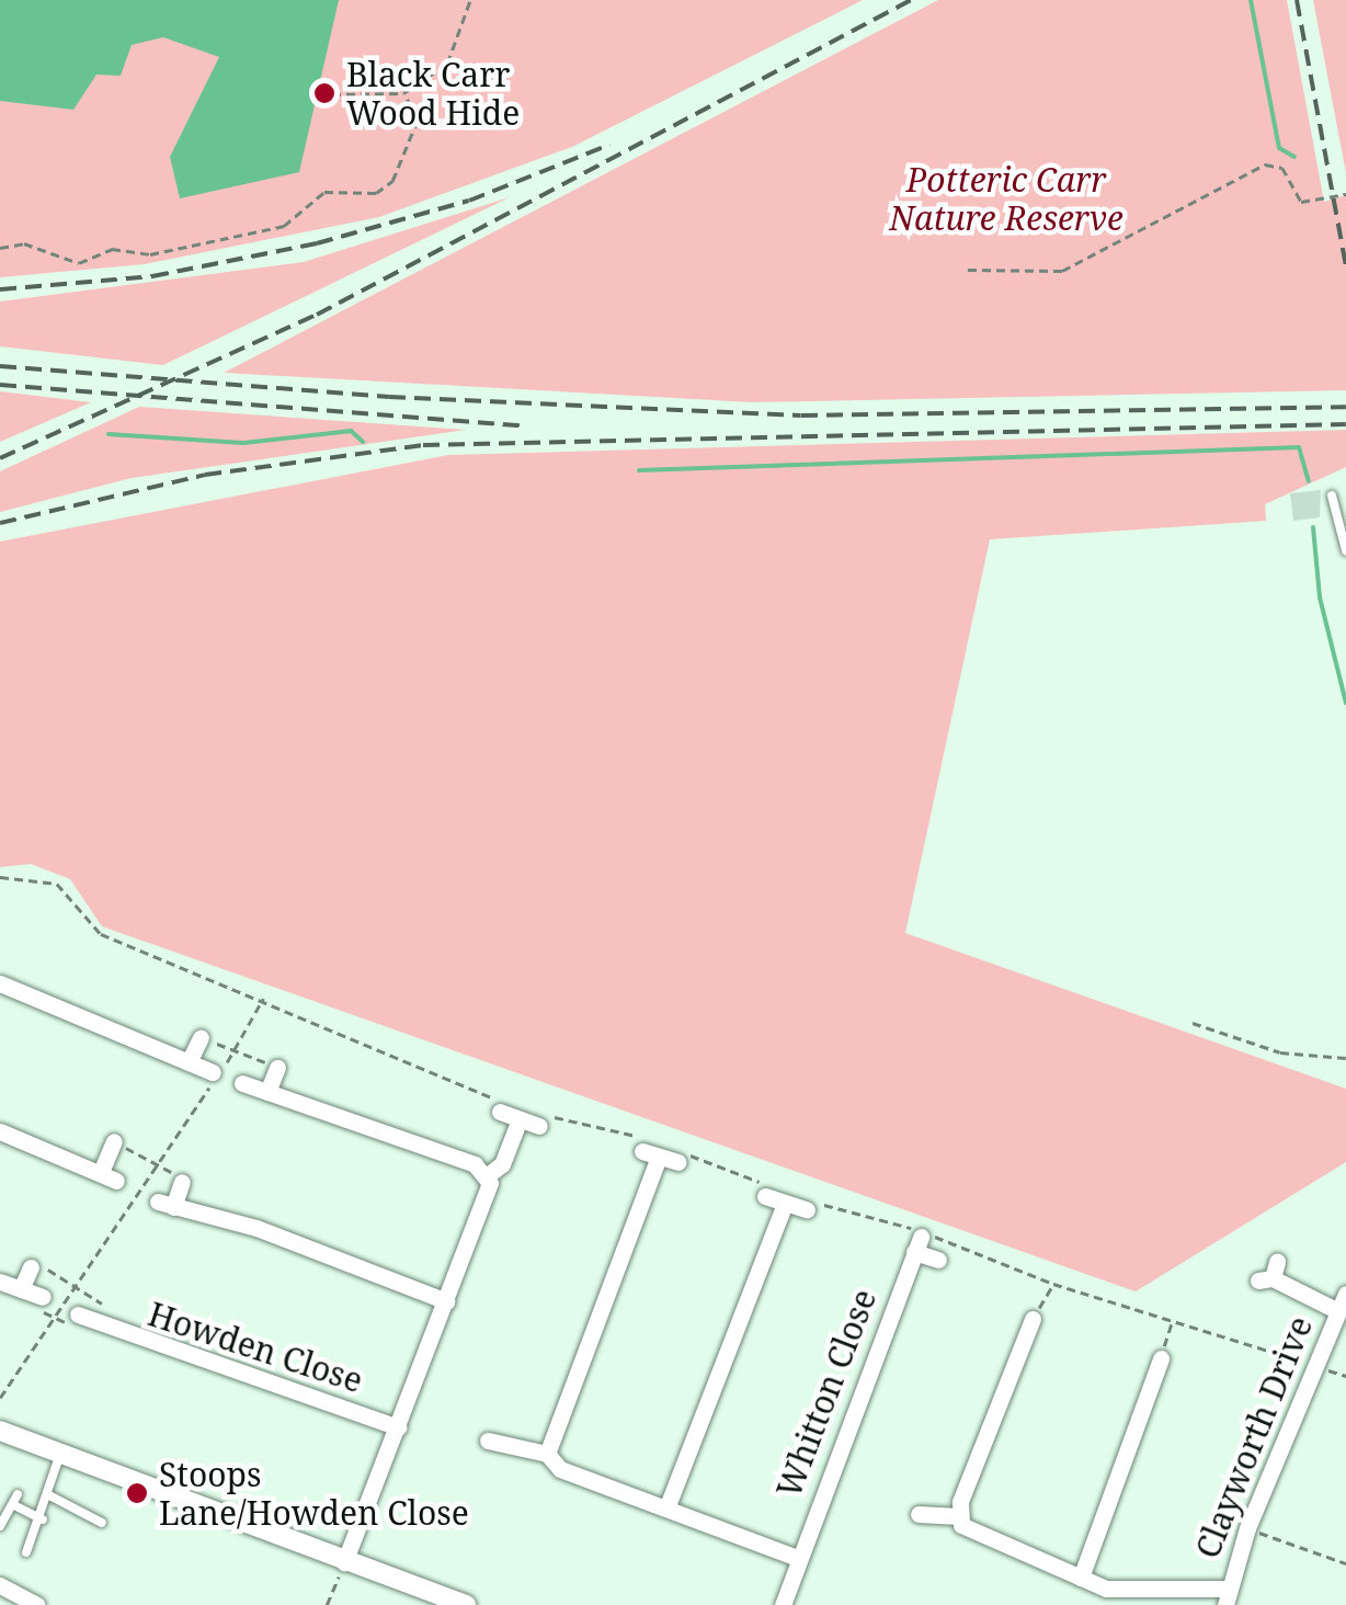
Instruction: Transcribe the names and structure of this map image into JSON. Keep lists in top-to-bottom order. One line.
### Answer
{"streets":{"street":["Howden Close","Whitton Close","Clayworth Drive"]},"parks":["Potteric Carr Nature Reserve"],"places":["Black Carr Wood Hide","Stoops Lane/Howden Close"]}
